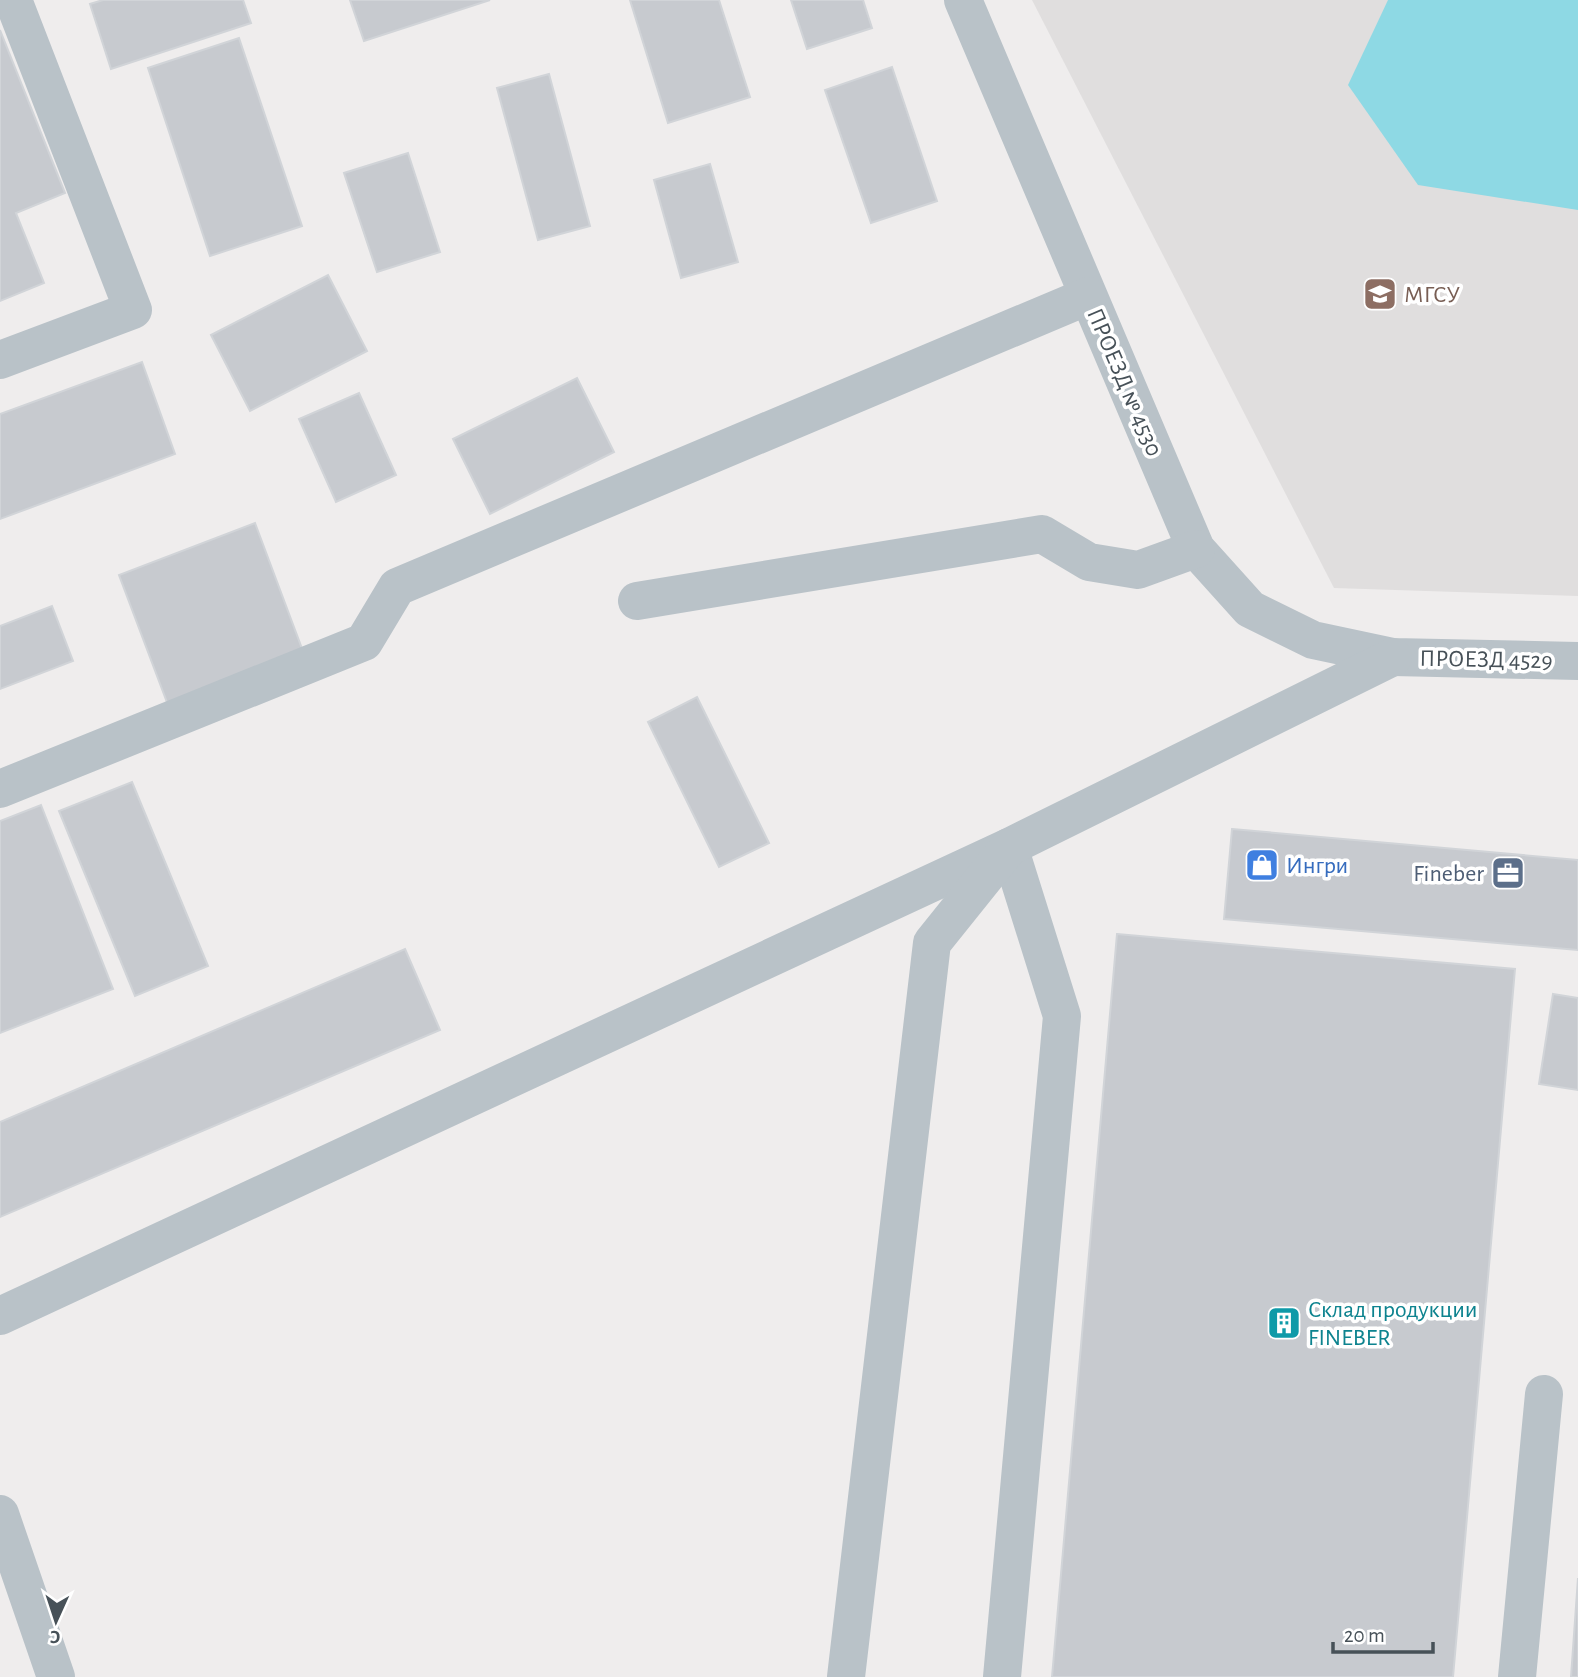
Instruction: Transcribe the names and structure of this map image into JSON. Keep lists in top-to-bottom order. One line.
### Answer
{"streets":{"street":["ПРОЕЗД № 4530","ПРОЕЗД 4529"]},"crossings":[["ПРОЕЗД № 4530","ПРОЕЗД 4529"]],"places":{"school or university":["МГСУ"],"shop":["Ингри"],"office":["Fineber"],"building":["Склад продукции FINEBER"]},"scale_bar":"20 m","north":"bottom"}
